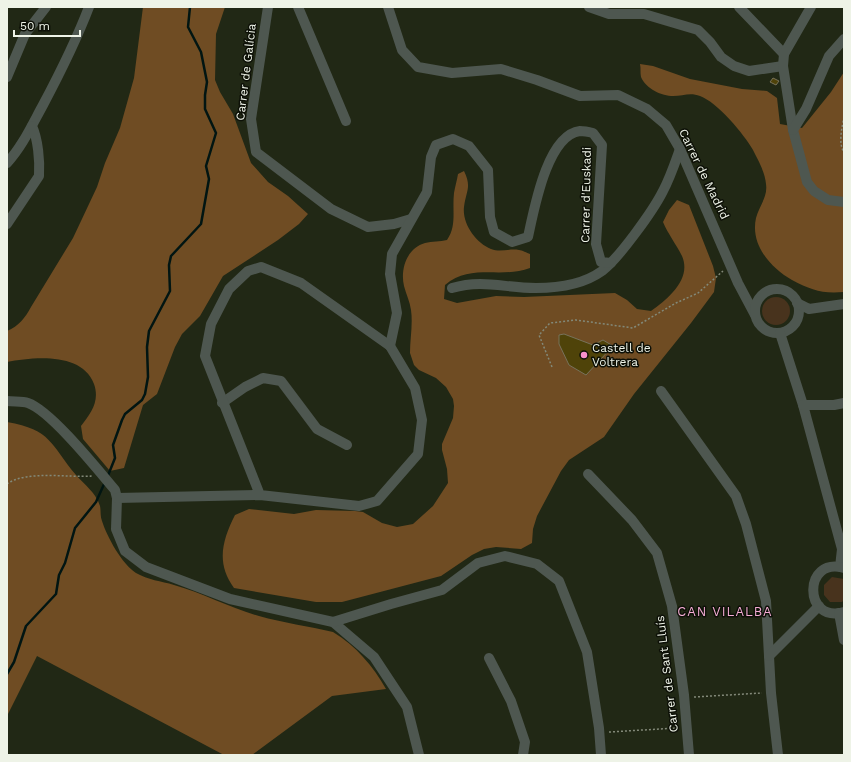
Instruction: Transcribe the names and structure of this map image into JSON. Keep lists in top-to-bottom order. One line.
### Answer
{"streets":{"street":["Carrer de Galícia","Carrer de Madrid","Carrer d'Euskadi","Carrer de Sant Lluís"]},"crossings":[["Carrer de Galícia","Carrer d'Euskadi"]],"districts":["CAN VILALBA"],"places":["Castell de Voltrera"],"scale_bar":"50 m"}
